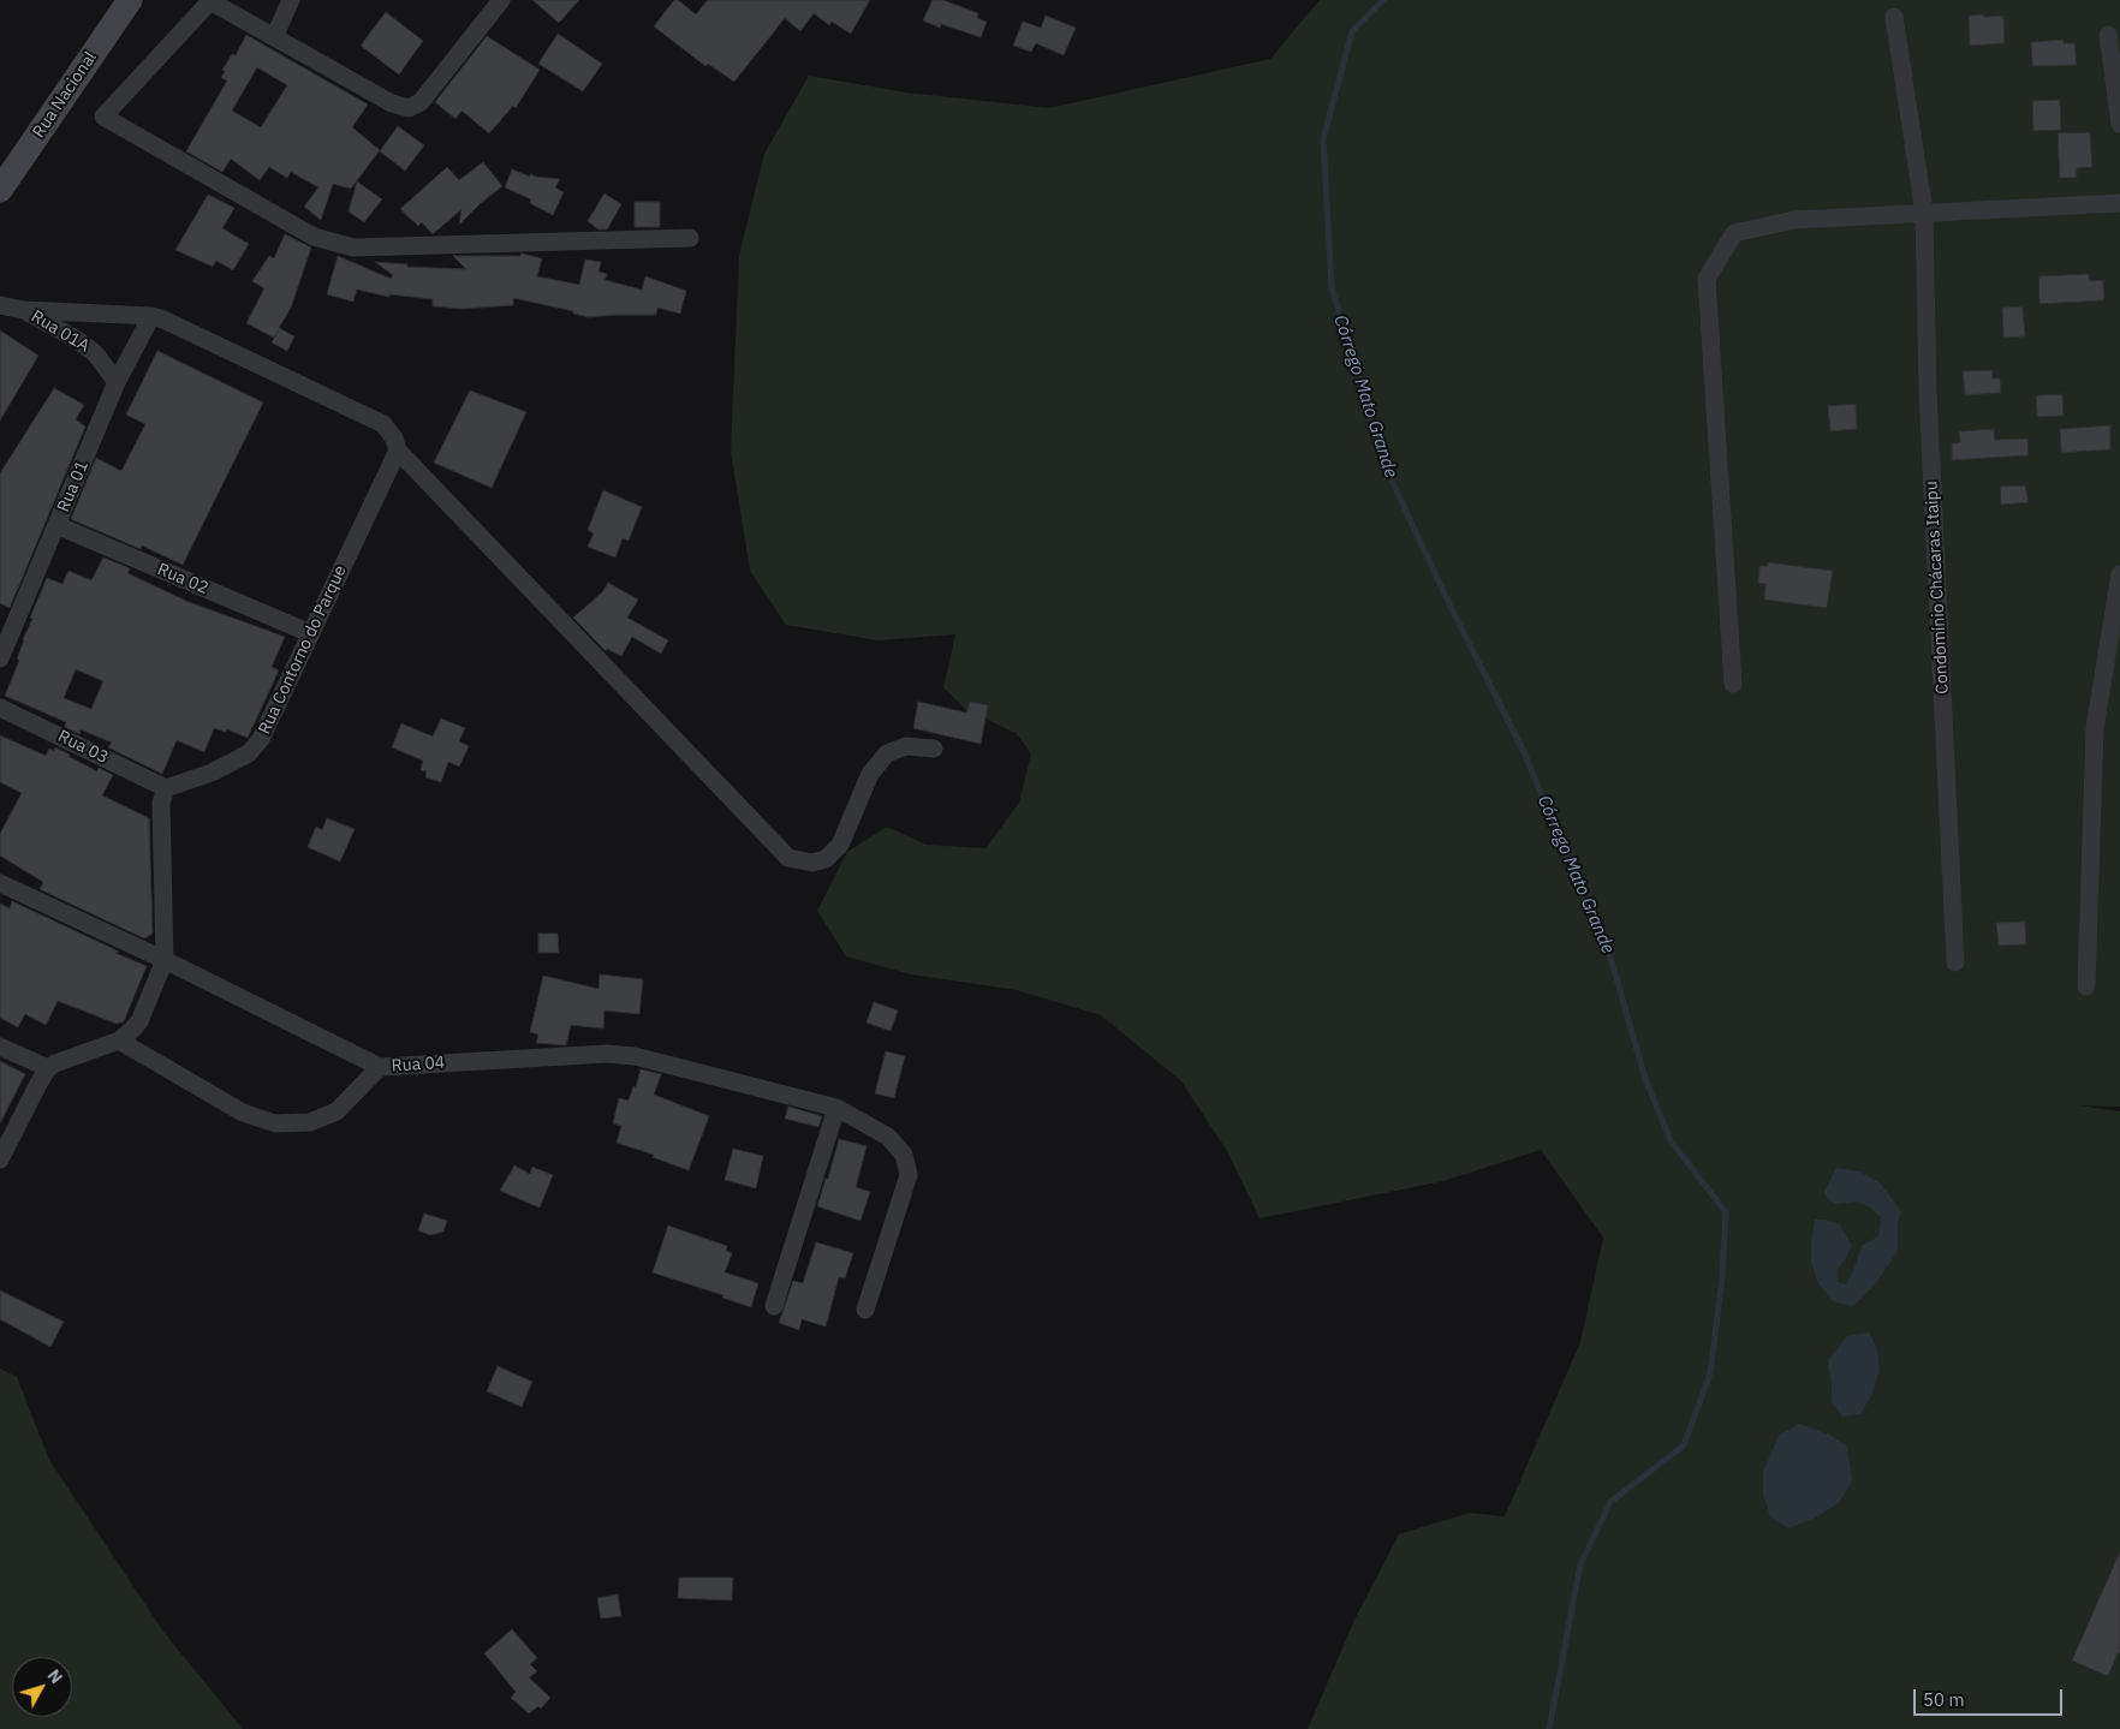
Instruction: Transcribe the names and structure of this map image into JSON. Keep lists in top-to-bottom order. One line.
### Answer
{"streets":{"street":["Rua Nacional","Rua 01A","Rua 01","Rua 02","Condomínio Chácaras Itaipu","Rua Contorno do Parque","Rua 03","Rua 04"]},"crossings":[["Rua 01A","Rua 01"],["Rua 01","Rua 02"],["Rua 02","Rua Contorno do Parque"],["Rua Contorno do Parque","Rua 03"]],"water":["Córrego Mato Grande"],"scale_bar":"50 m","north":"top right"}
